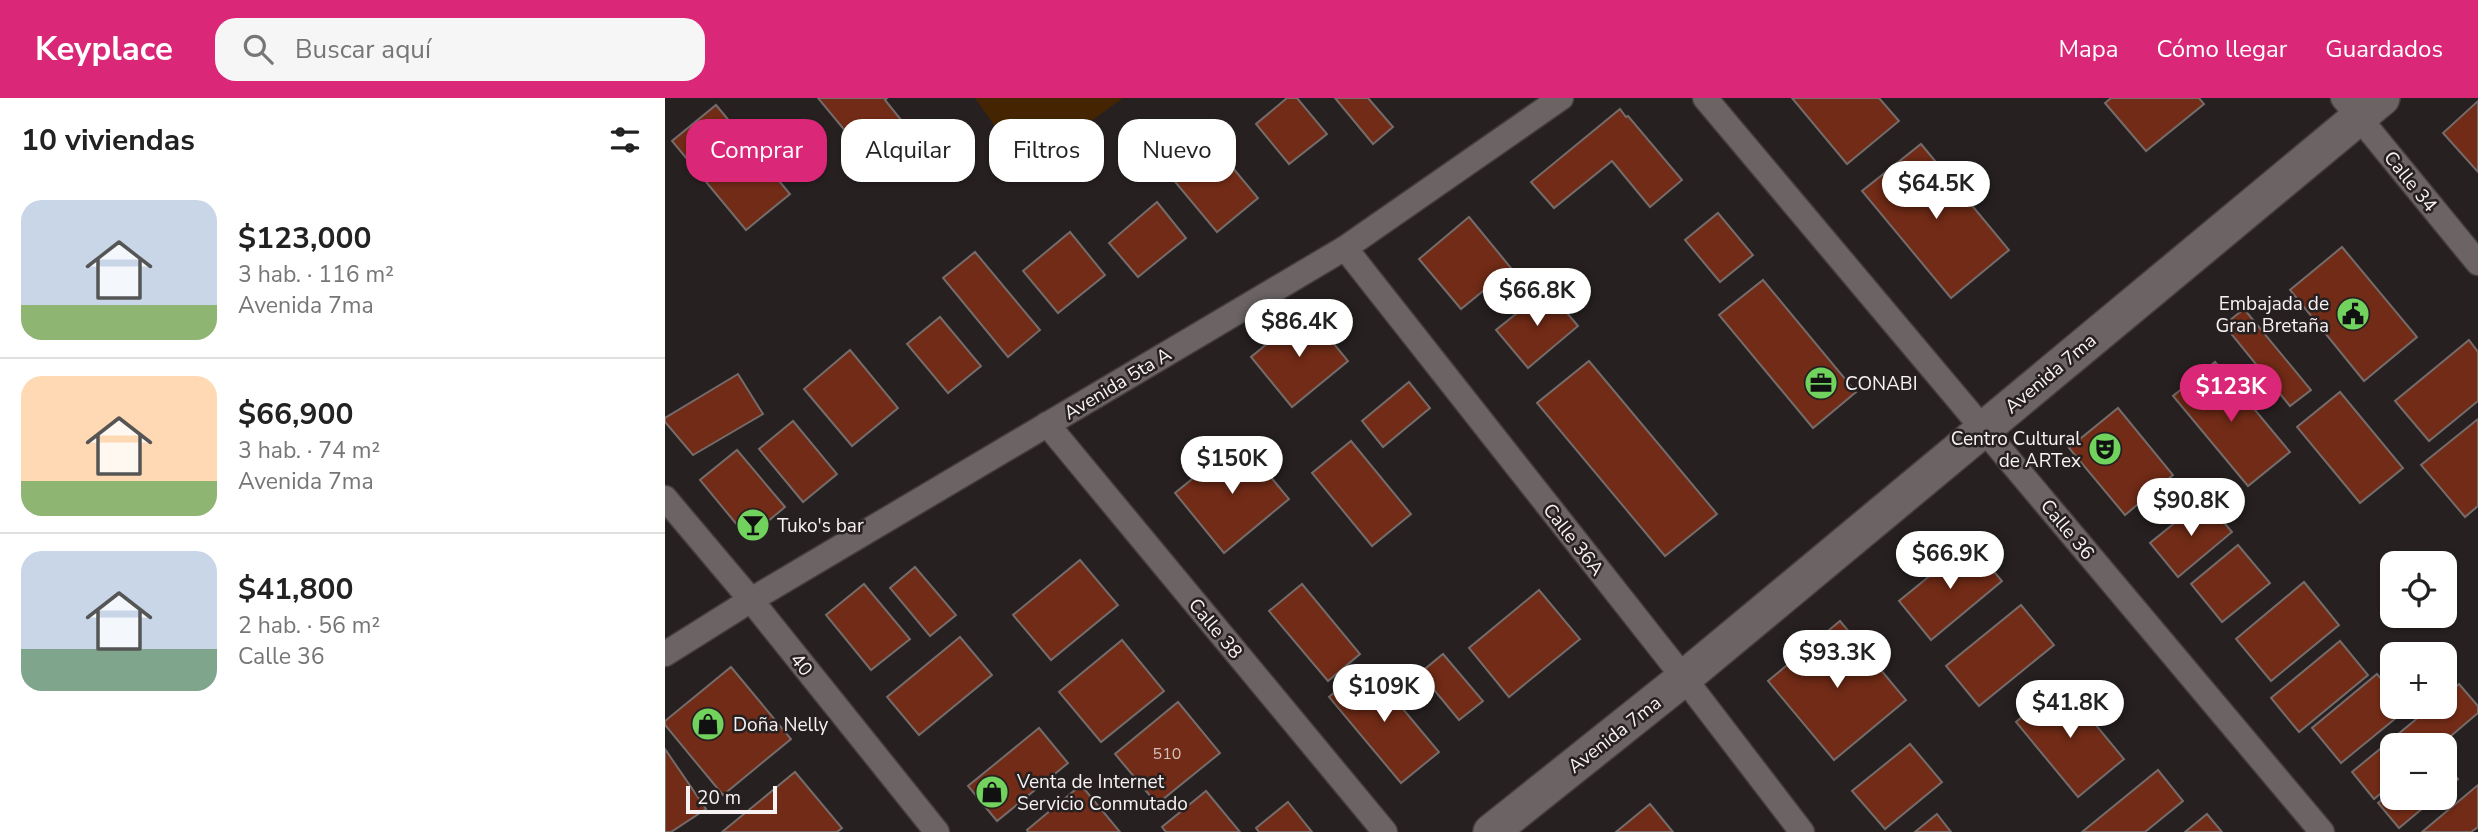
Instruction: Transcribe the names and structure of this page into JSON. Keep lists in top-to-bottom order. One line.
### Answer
{"streets":{"main road":["Avenida 7ma"],"street":["Calle 34","Avenida 5ta A","Calle 36","Calle 36A","Calle 38","40"]},"crossings":[["Calle 34","Avenida 7ma"],["Avenida 7ma","Calle 36"],["Avenida 7ma","Calle 36A"],["Avenida 5ta A","Calle 36A"],["Avenida 5ta A","Calle 38"],["Avenida 5ta A","40"]],"places":{"public building":["Embajada de Gran Bretaña"],"office":["CONABI"],"theatre":["Centro Cultural de ARTex"],"bar":["Tuko's bar"],"shop":["Doña Nelly","Venta de Internet Servicio Conmutado"]},"house_numbers":["510"],"scale_bar":"20 m","page":{"header":"Keyplace","search":"Buscar aquí","nav":["Mapa","Cómo llegar","Guardados"],"heading":"10 viviendas","chip":["Comprar","Alquilar","Filtros","Nuevo"],"price":["$64.5K","$66.8K","$86.4K","$123K","$150K","$90.8K","$66.9K","$93.3K","$109K","$41.8K"],"list":[{"name":"$123,000","note":"3 hab. · 116 m² · Avenida 7ma"},{"name":"$66,900","note":"3 hab. · 74 m² · Avenida 7ma"},{"name":"$41,800","note":"2 hab. · 56 m² · Calle 36"}],"map_buttons":["+","−"],"scale":"20 m"}}
